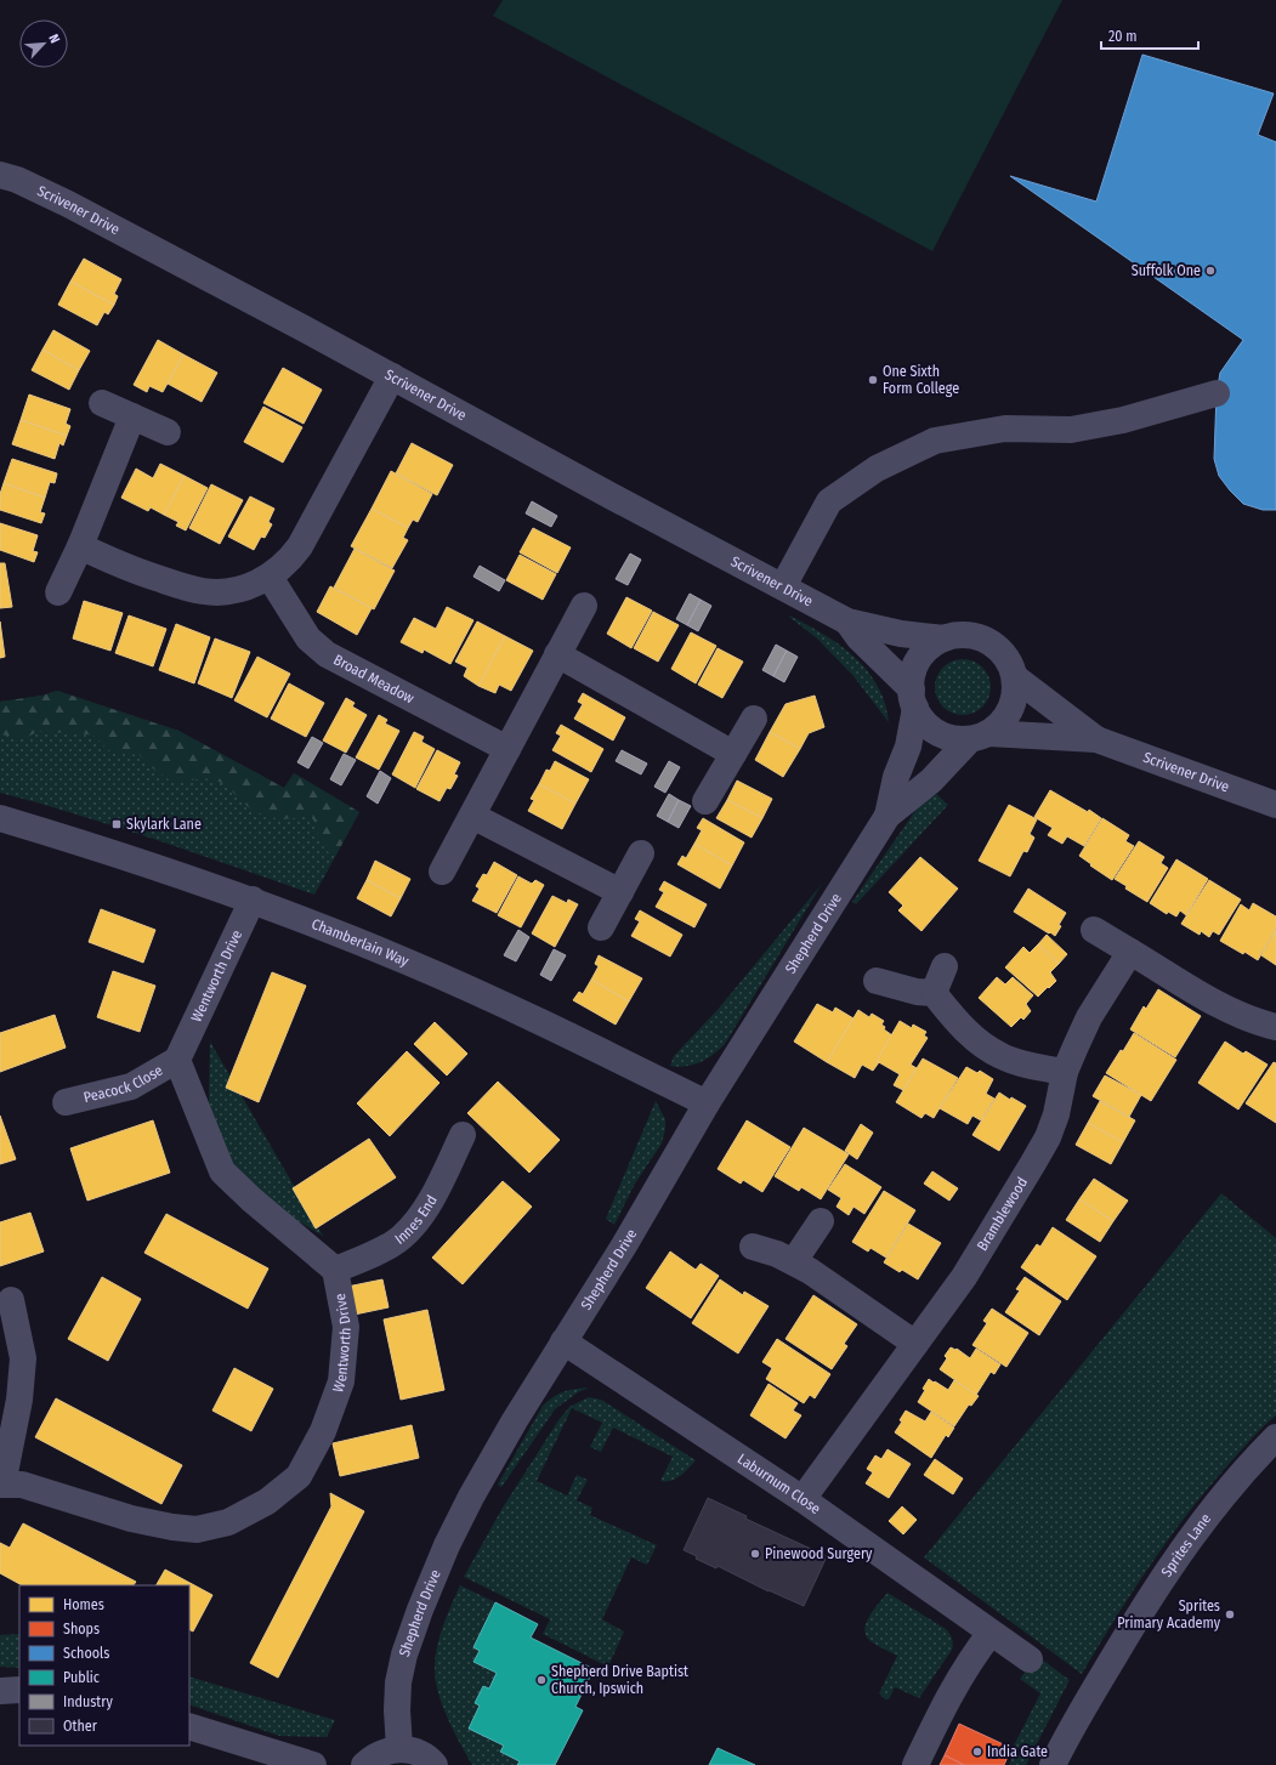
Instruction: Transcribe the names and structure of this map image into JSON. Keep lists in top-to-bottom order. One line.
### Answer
{"streets":{"street":["Scrivener Drive","Broad Meadow","Shepherd Drive","Chamberlain Way","Wentworth Drive","Peacock Close","Bramblewood","Innes End","Laburnum Close","Sprites Lane"]},"crossings":[["Scrivener Drive","Shepherd Drive"],["Shepherd Drive","Chamberlain Way"],["Shepherd Drive","Laburnum Close"],["Chamberlain Way","Wentworth Drive"],["Wentworth Drive","Peacock Close"],["Wentworth Drive","Innes End"],["Bramblewood","Laburnum Close"]],"places":{"other":["Suffolk One","One Sixth Form College","Pinewood Surgery","Sprites Primary Academy","Shepherd Drive Baptist Church, Ipswich","India Gate"],"transit":["Skylark Lane"]},"legend":["Homes","Shops","Schools","Public","Industry","Other"],"scale_bar":"20 m","north":"top right"}
